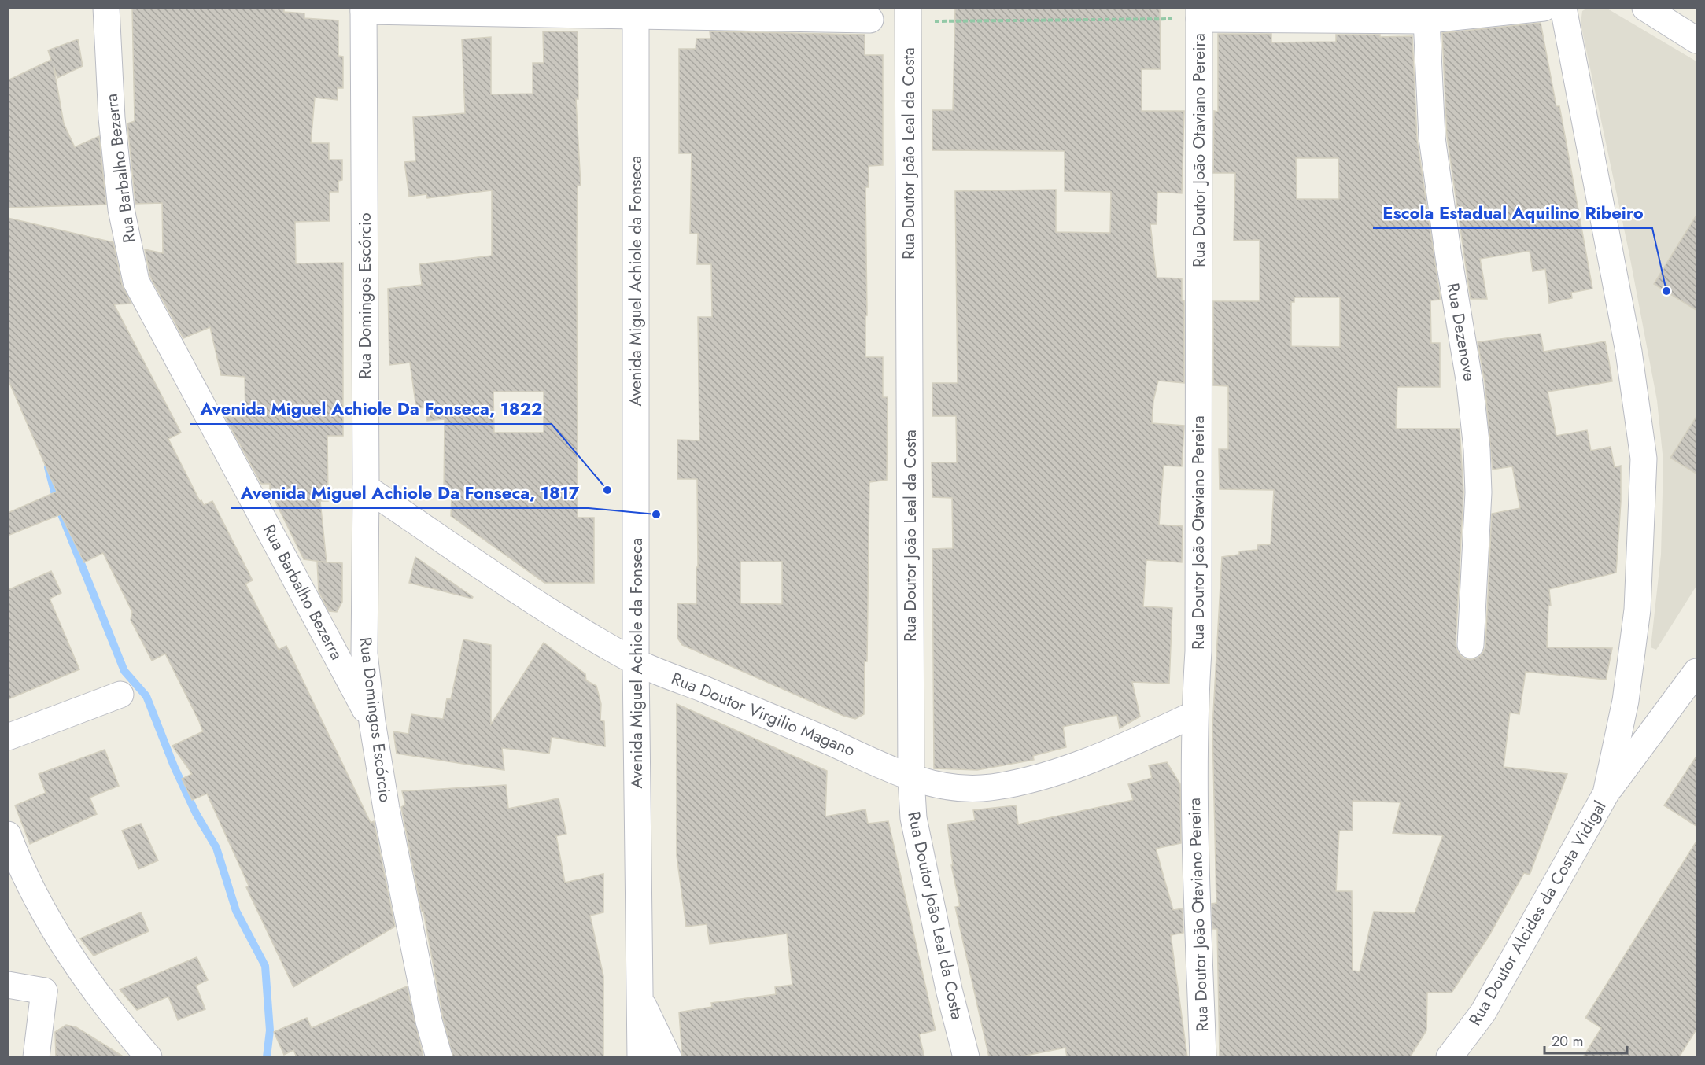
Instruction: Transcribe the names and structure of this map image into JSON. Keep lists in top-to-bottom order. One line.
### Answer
{"streets":{"street":["Rua Doutor João Otaviano Pereira","Rua Doutor João Leal da Costa","Rua Barbalho Bezerra","Avenida Miguel Achiole da Fonseca","Rua Domingos Escórcio","Rua Dezenove","Rua Doutor Virgilio Magano","Rua Doutor Alcides da Costa Vidigal"]},"crossings":[["Rua Doutor João Otaviano Pereira","Rua Doutor Virgilio Magano"],["Rua Doutor João Leal da Costa","Rua Doutor Virgilio Magano"],["Rua Barbalho Bezerra","Rua Domingos Escórcio"],["Avenida Miguel Achiole da Fonseca","Rua Doutor Virgilio Magano"],["Rua Domingos Escórcio","Rua Doutor Virgilio Magano"]],"places":["Escola Estadual Aquilino Ribeiro","Avenida Miguel Achiole Da Fonseca, 1822","Avenida Miguel Achiole Da Fonseca, 1817"],"scale_bar":"20 m"}
